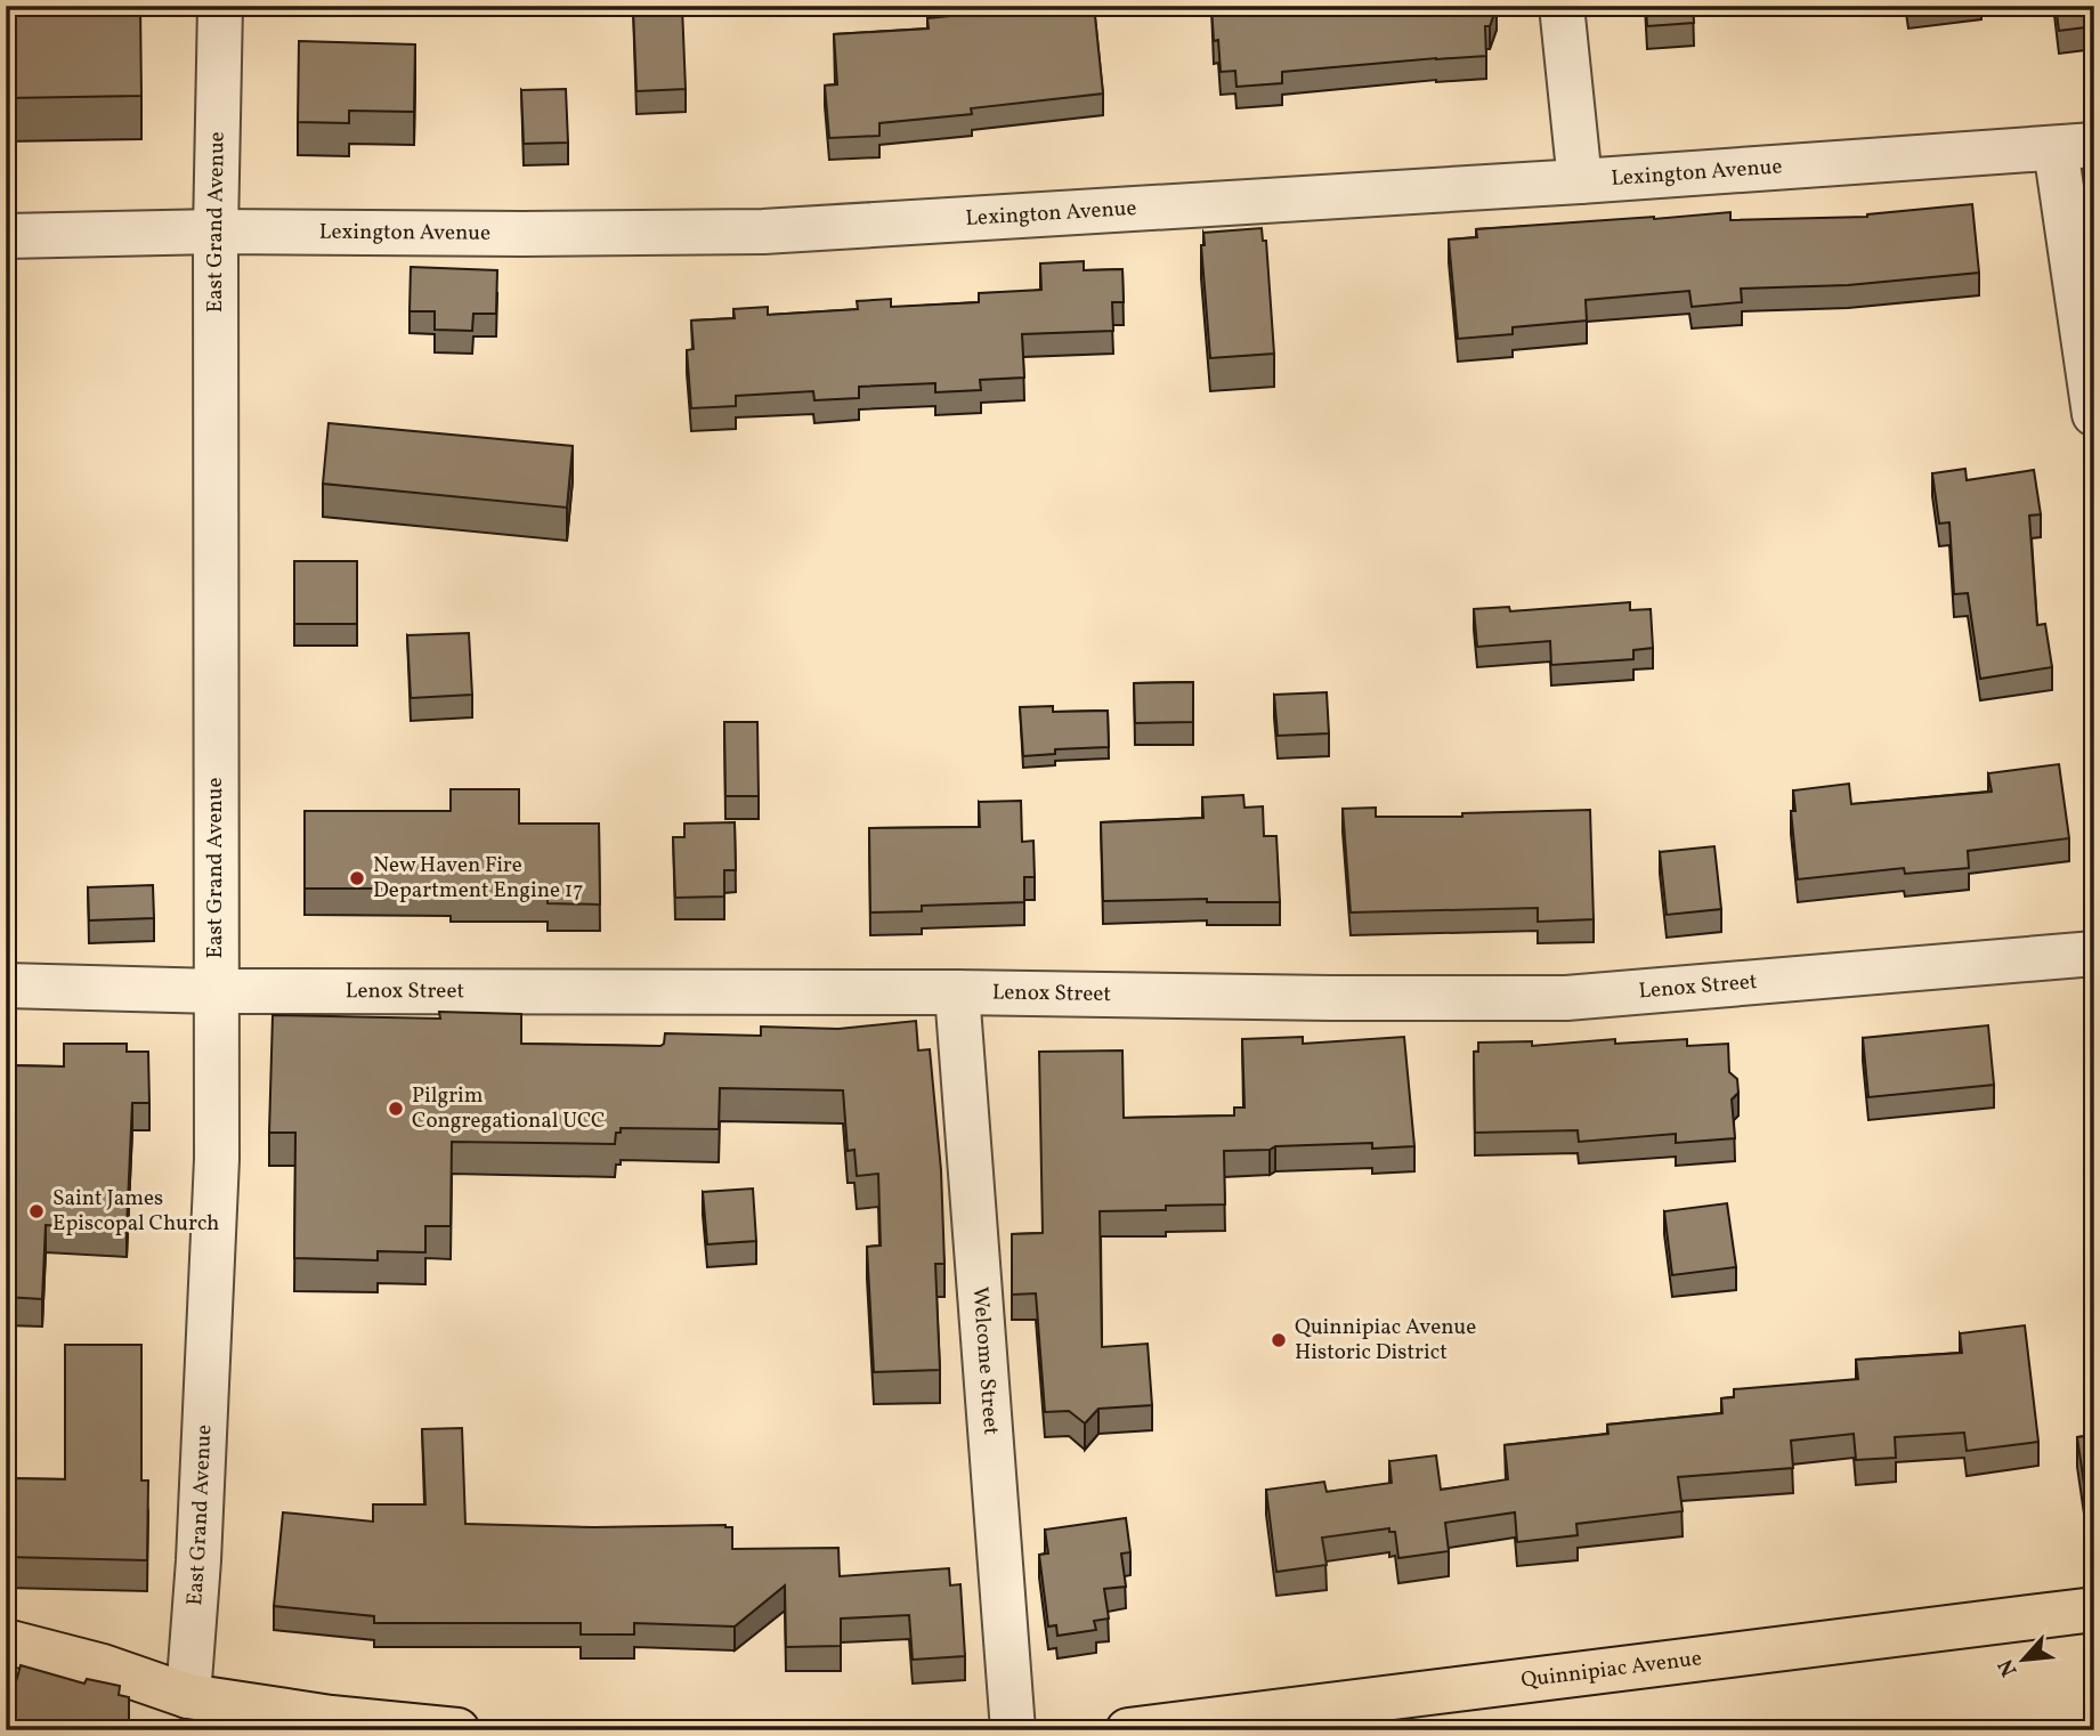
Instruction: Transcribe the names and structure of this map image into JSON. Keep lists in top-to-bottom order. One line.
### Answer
{"streets":{"main road":["Quinnipiac Avenue"],"street":["Lexington Avenue","East Grand Avenue","Lenox Street","Welcome Street"]},"crossings":[["Lexington Avenue","East Grand Avenue"],["East Grand Avenue","Lenox Street"],["Lenox Street","Welcome Street"]],"places":["New Haven Fire Department Engine 17","Pilgrim Congregational UCC","Saint James Episcopal Church","Quinnipiac Avenue Historic District"],"north":"bottom left"}
